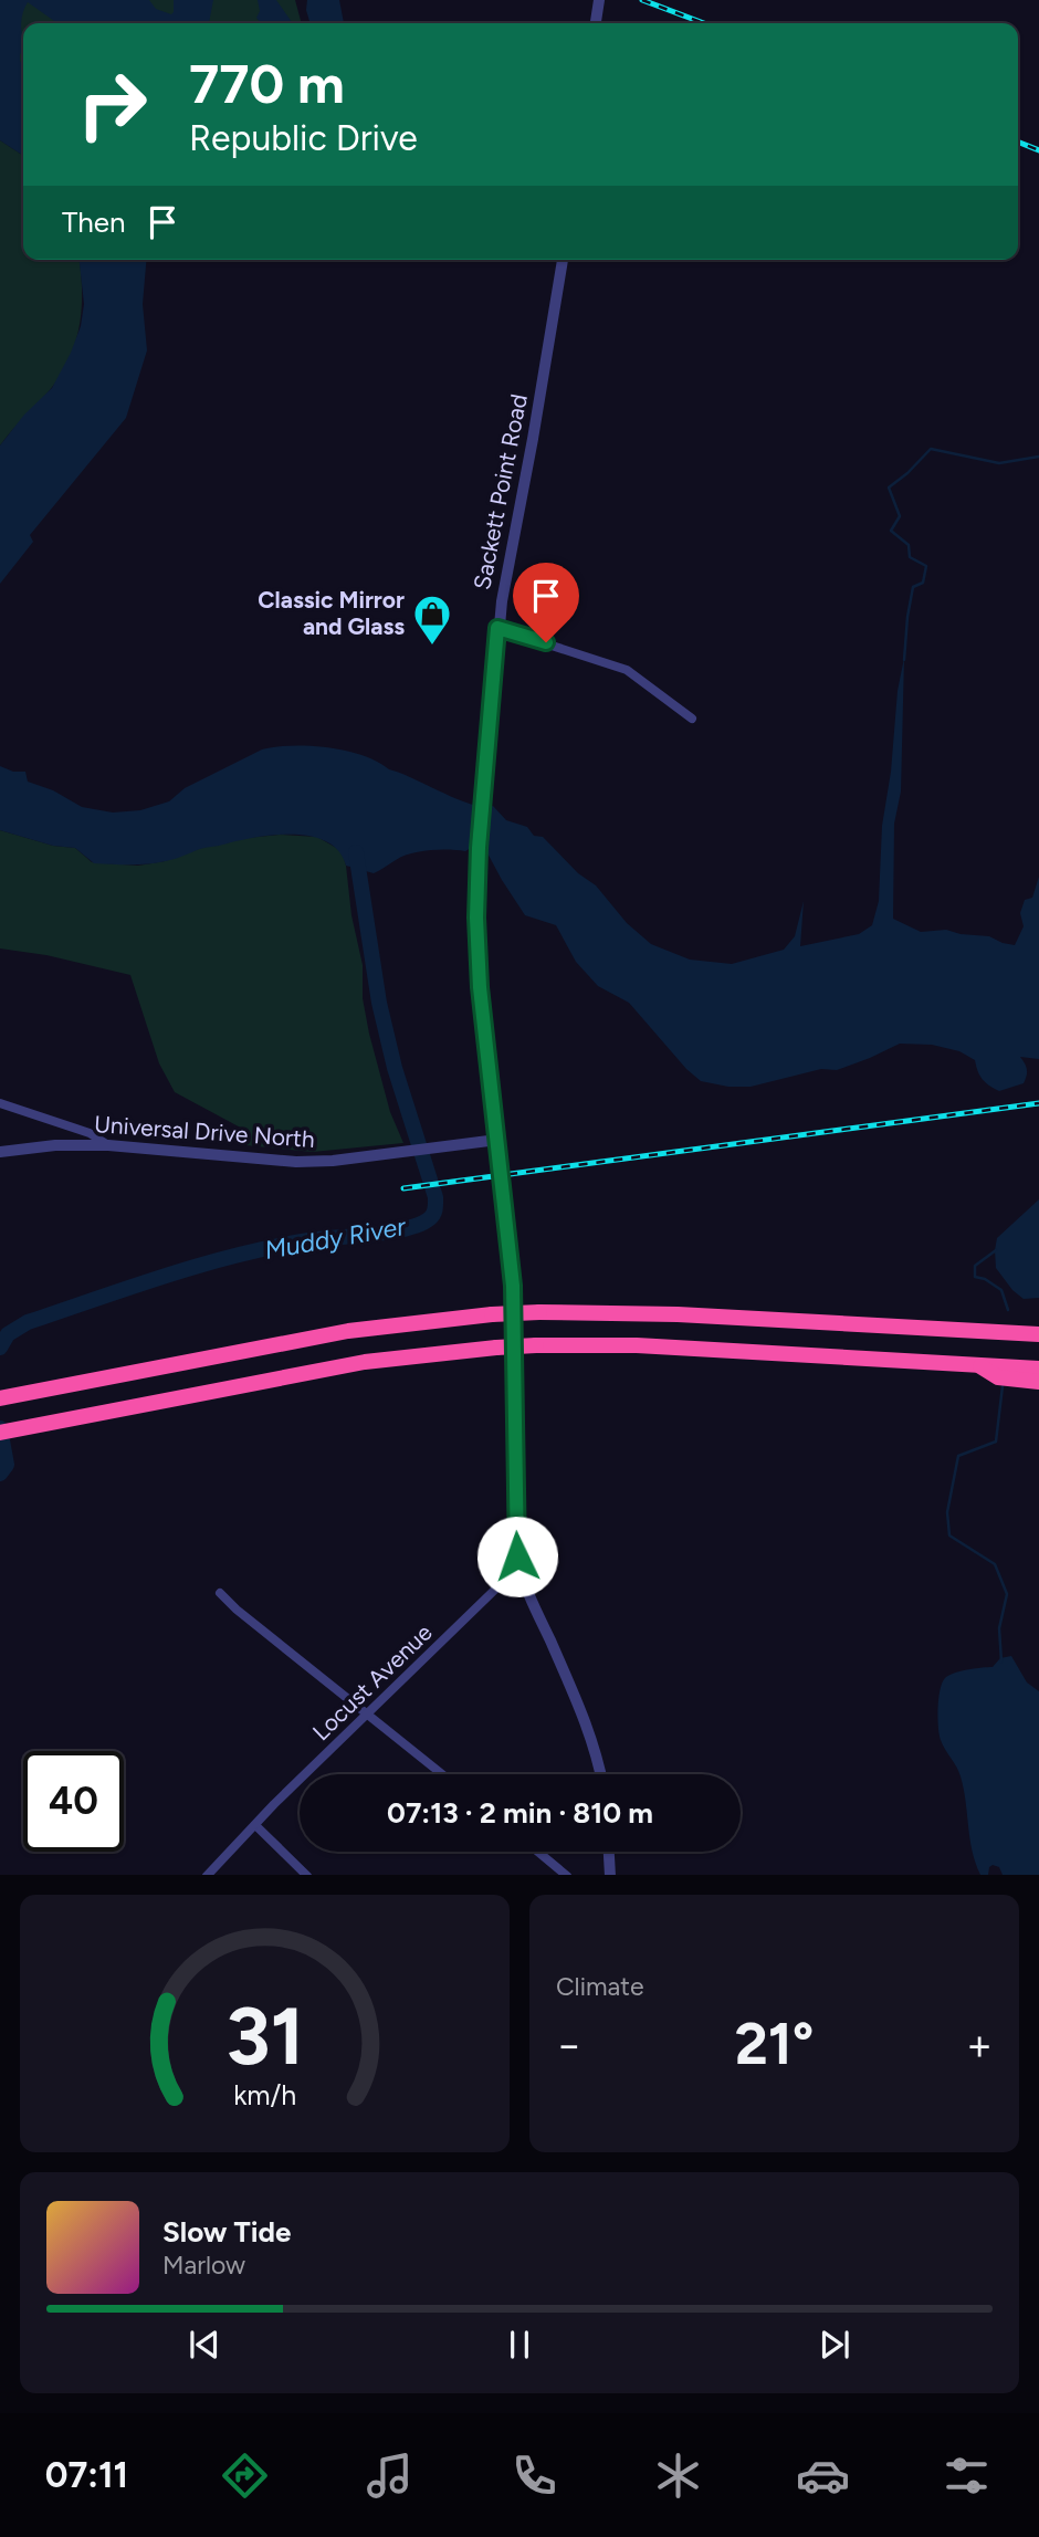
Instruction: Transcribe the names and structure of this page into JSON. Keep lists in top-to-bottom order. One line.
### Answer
{"streets":{"street":["Sackett Point Road","Universal Drive North","Locust Avenue"]},"crossings":[["Sackett Point Road","Universal Drive North"],["Sackett Point Road","Locust Avenue"]],"water":["Muddy River"],"places":{"shop":["Classic Mirror and Glass"]},"page":{"turn":["770 m","Republic Drive"],"then":"Then","limit":"40","trip":"07:13 · 2 min · 810 m","tile":"Climate","heat":["−","21°","+"],"song":["Slow Tide","Marlow"],"tabs":"07:11","gauge":["31","km/h"]}}
